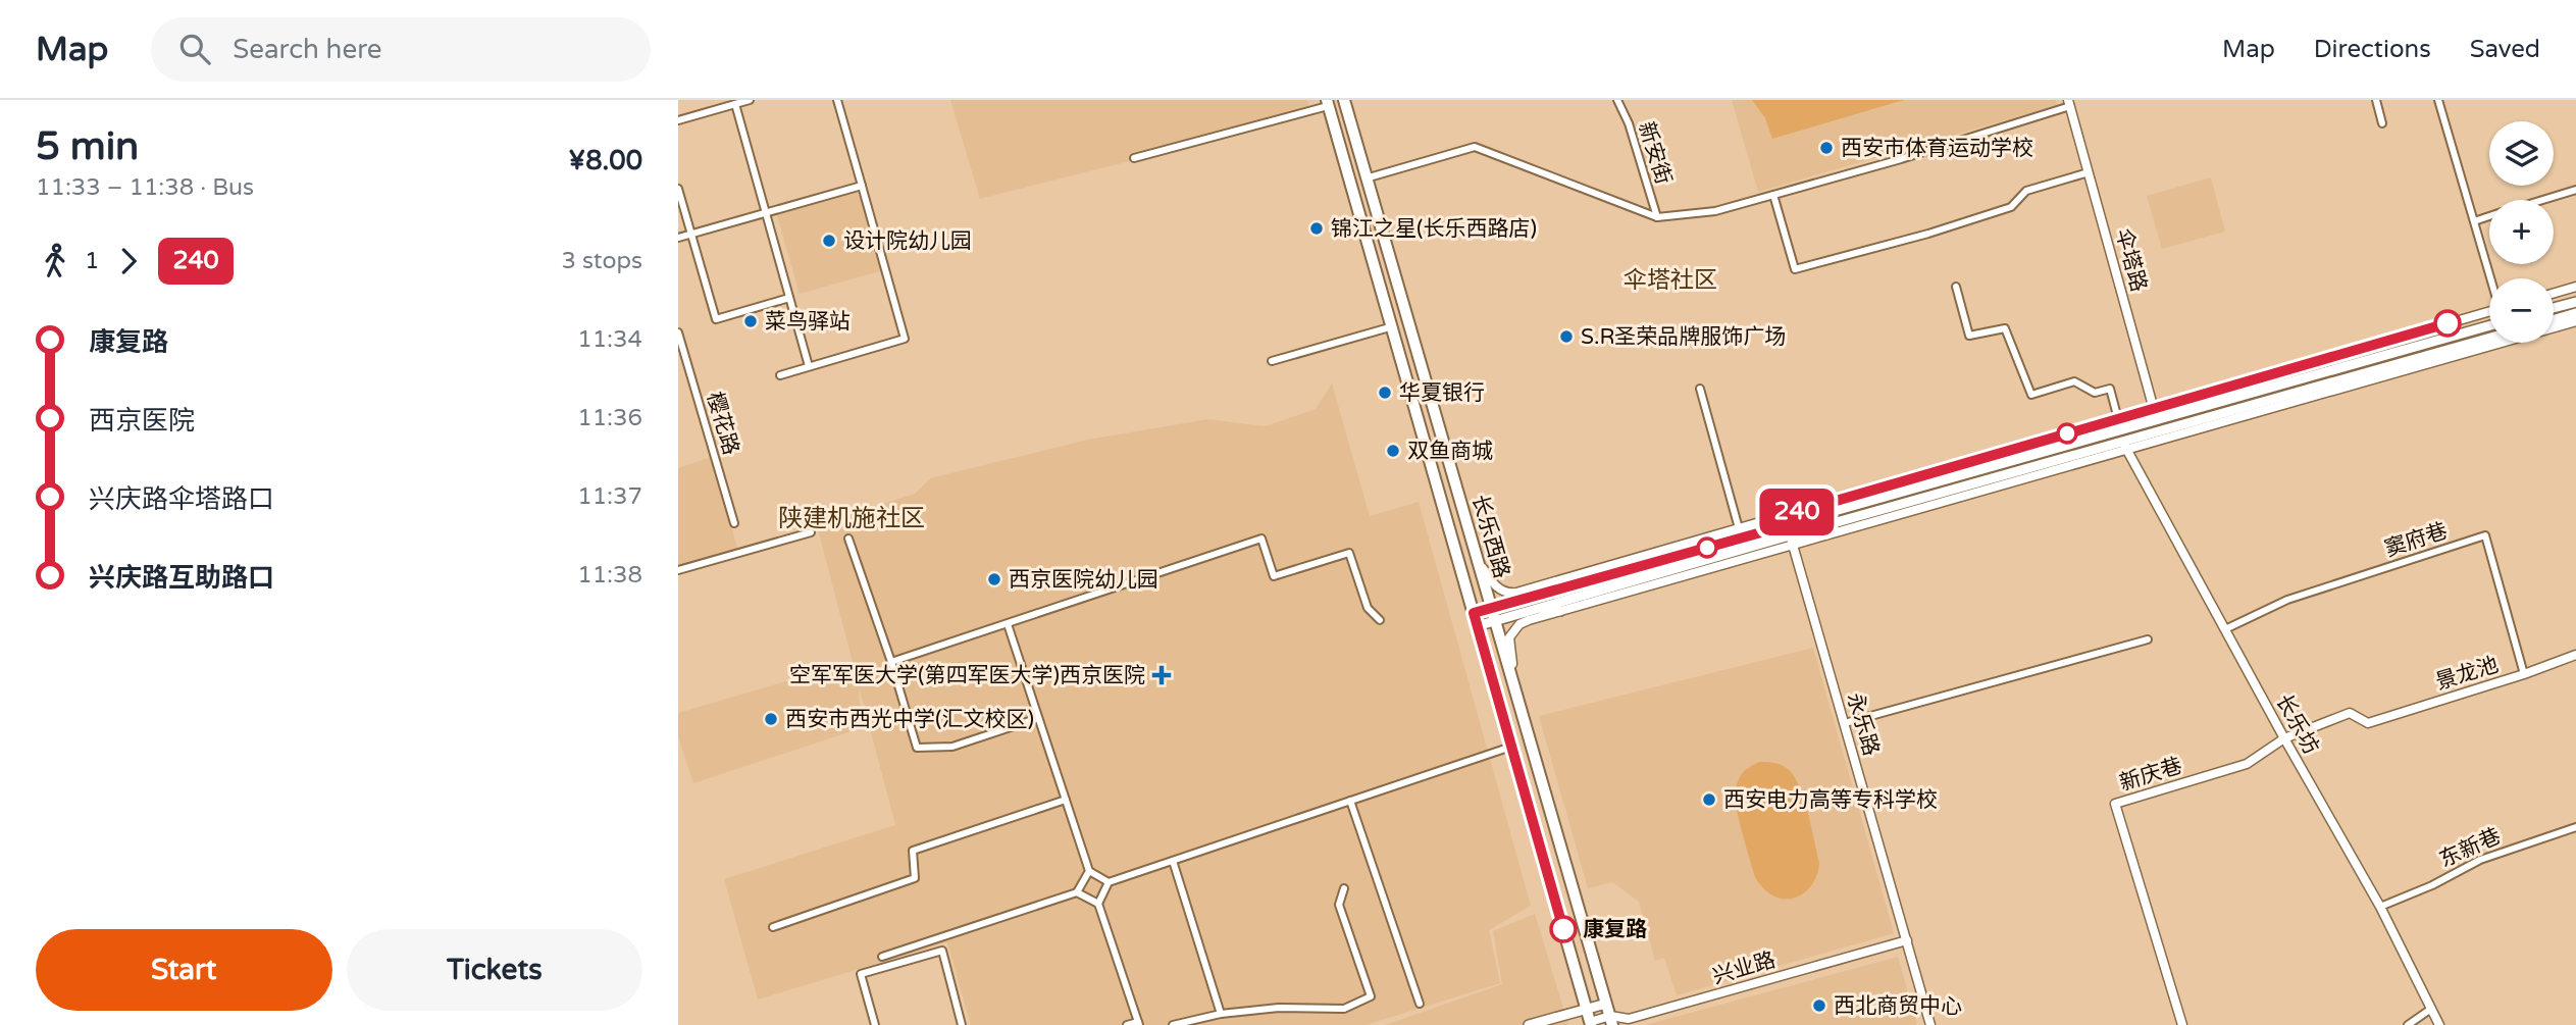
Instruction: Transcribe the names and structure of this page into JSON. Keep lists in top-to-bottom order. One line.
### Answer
{"streets":{"main road":["长乐西路"],"street":["新安街","伞塔路","樱花路","窦府巷","景龙池","永乐路","长乐坊","新庆巷","东新巷","兴业路"]},"crossings":[["长乐西路","兴业路"],["窦府巷","景龙池"],["窦府巷","长乐坊"],["景龙池","新庆巷"],["永乐路","兴业路"],["长乐坊","新庆巷"],["长乐坊","东新巷"]],"districts":["伞塔社区","陕建机施社区"],"places":{"other":["西安市体育运动学校","锦江之星(长乐西路店)","设计院幼儿园","菜鸟驿站","S.R圣荣品牌服饰广场","华夏银行","双鱼商城","西京医院幼儿园","西安市西光中学(汇文校区)","西安电力高等专科学校","康复路","西北商贸中心"],"health":["空军军医大学(第四军医大学)西京医院"]},"lines":["bus line 240"],"page":{"header":"Map","search":"Search here","nav":["Map","Directions","Saved"],"heading":["5 min","11:33 – 11:38 · Bus","¥8.00"],"on_map":"240","map_buttons":["+","−"],"legs":["1","240","3 stops"],"list":[{"name":"康复路","value":"11:34"},{"name":"西京医院","value":"11:36"},{"name":"兴庆路伞塔路口","value":"11:37"},{"name":"兴庆路互助路口","value":"11:38"}],"buttons":["Start","Tickets"]}}
